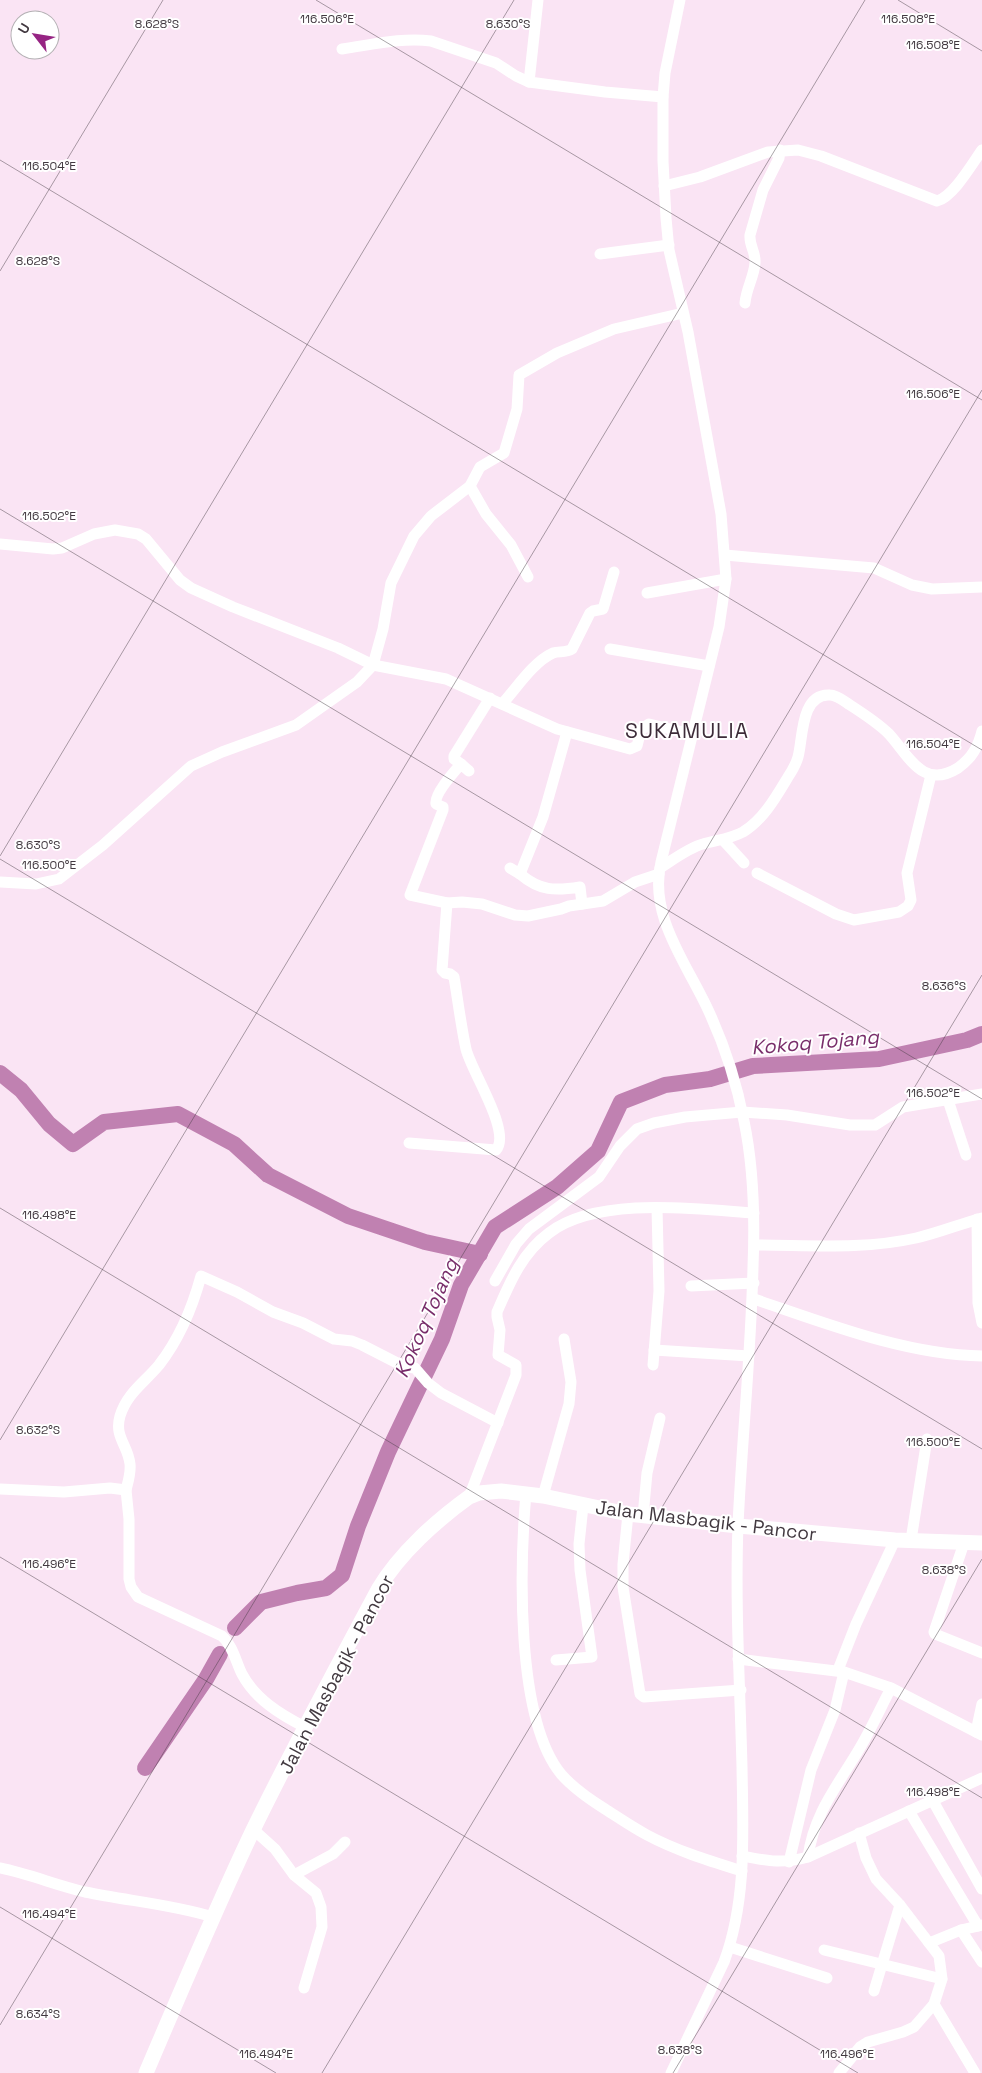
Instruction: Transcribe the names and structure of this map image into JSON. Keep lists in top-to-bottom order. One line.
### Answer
{"streets":{"main road":["Jalan Masbagik - Pancor"]},"districts":["SUKAMULIA"],"water":["Kokoq Tojang"],"north":"top left","coordinates":["116.508°E","116.506°E","8.628°S","8.630°S","116.504°E","116.502°E","116.500°E","8.636°S","116.498°E","8.632°S","116.496°E","8.638°S","116.494°E","8.634°S"]}
